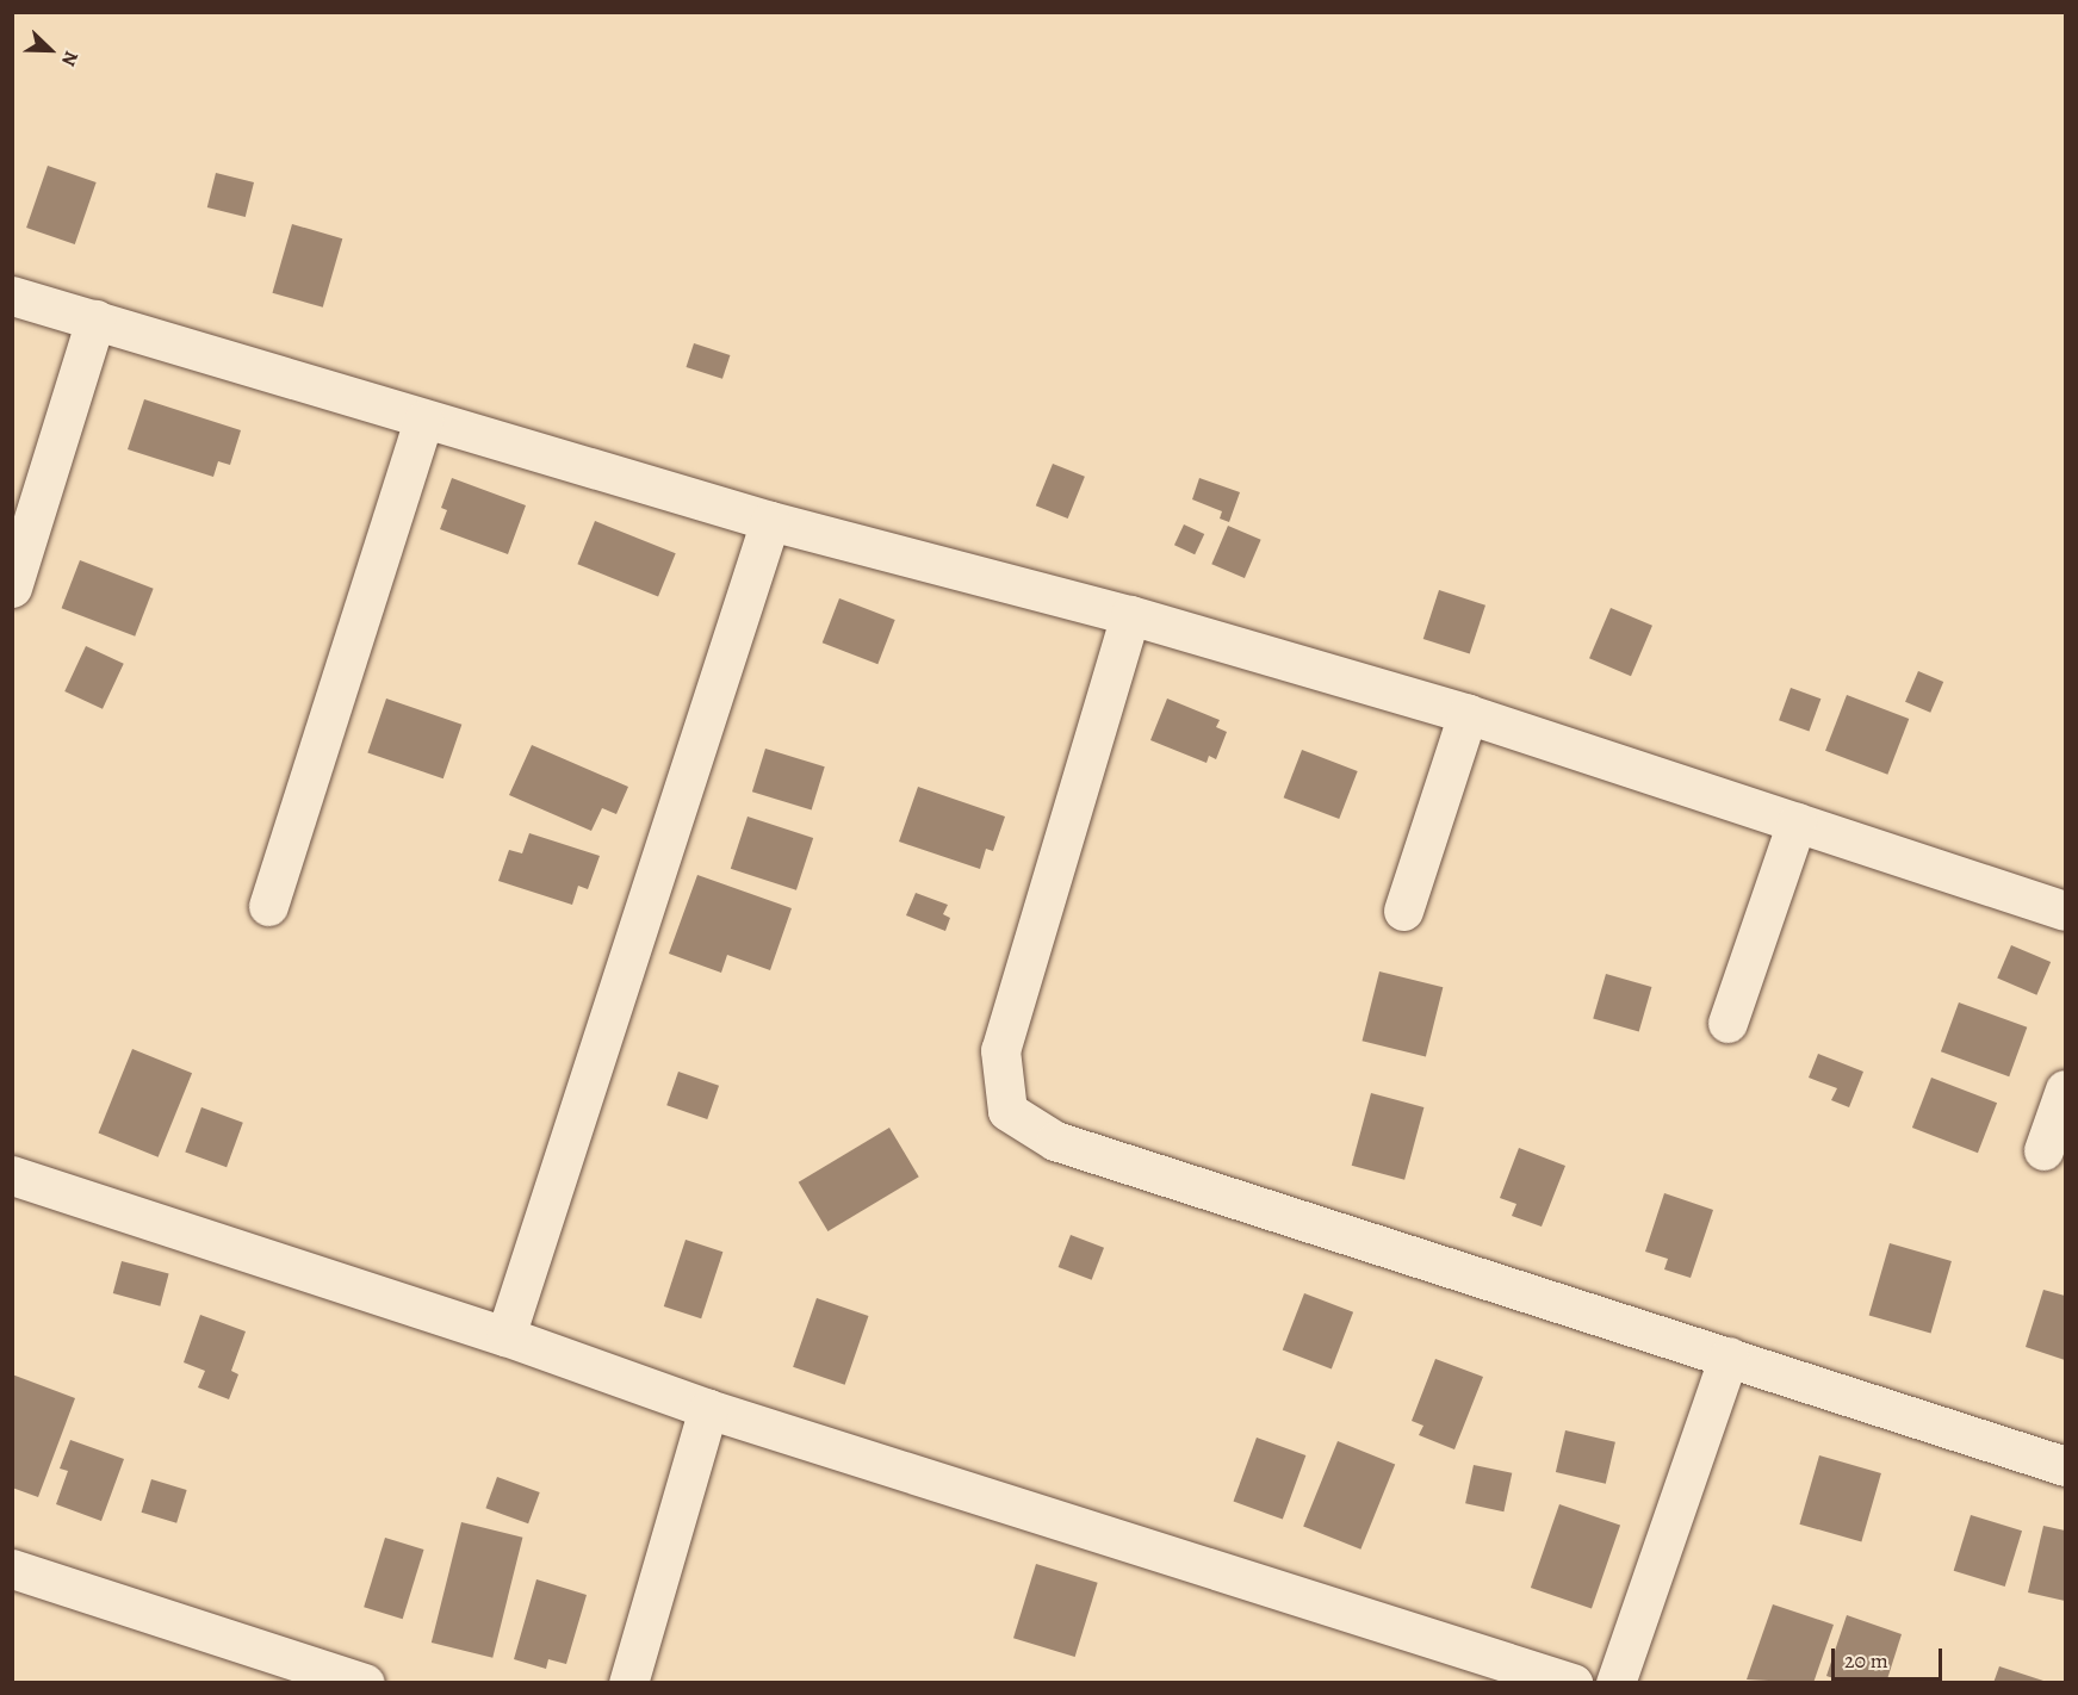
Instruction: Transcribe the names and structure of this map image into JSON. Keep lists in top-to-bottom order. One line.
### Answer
{"scale_bar":"20 m","north":"bottom right"}
